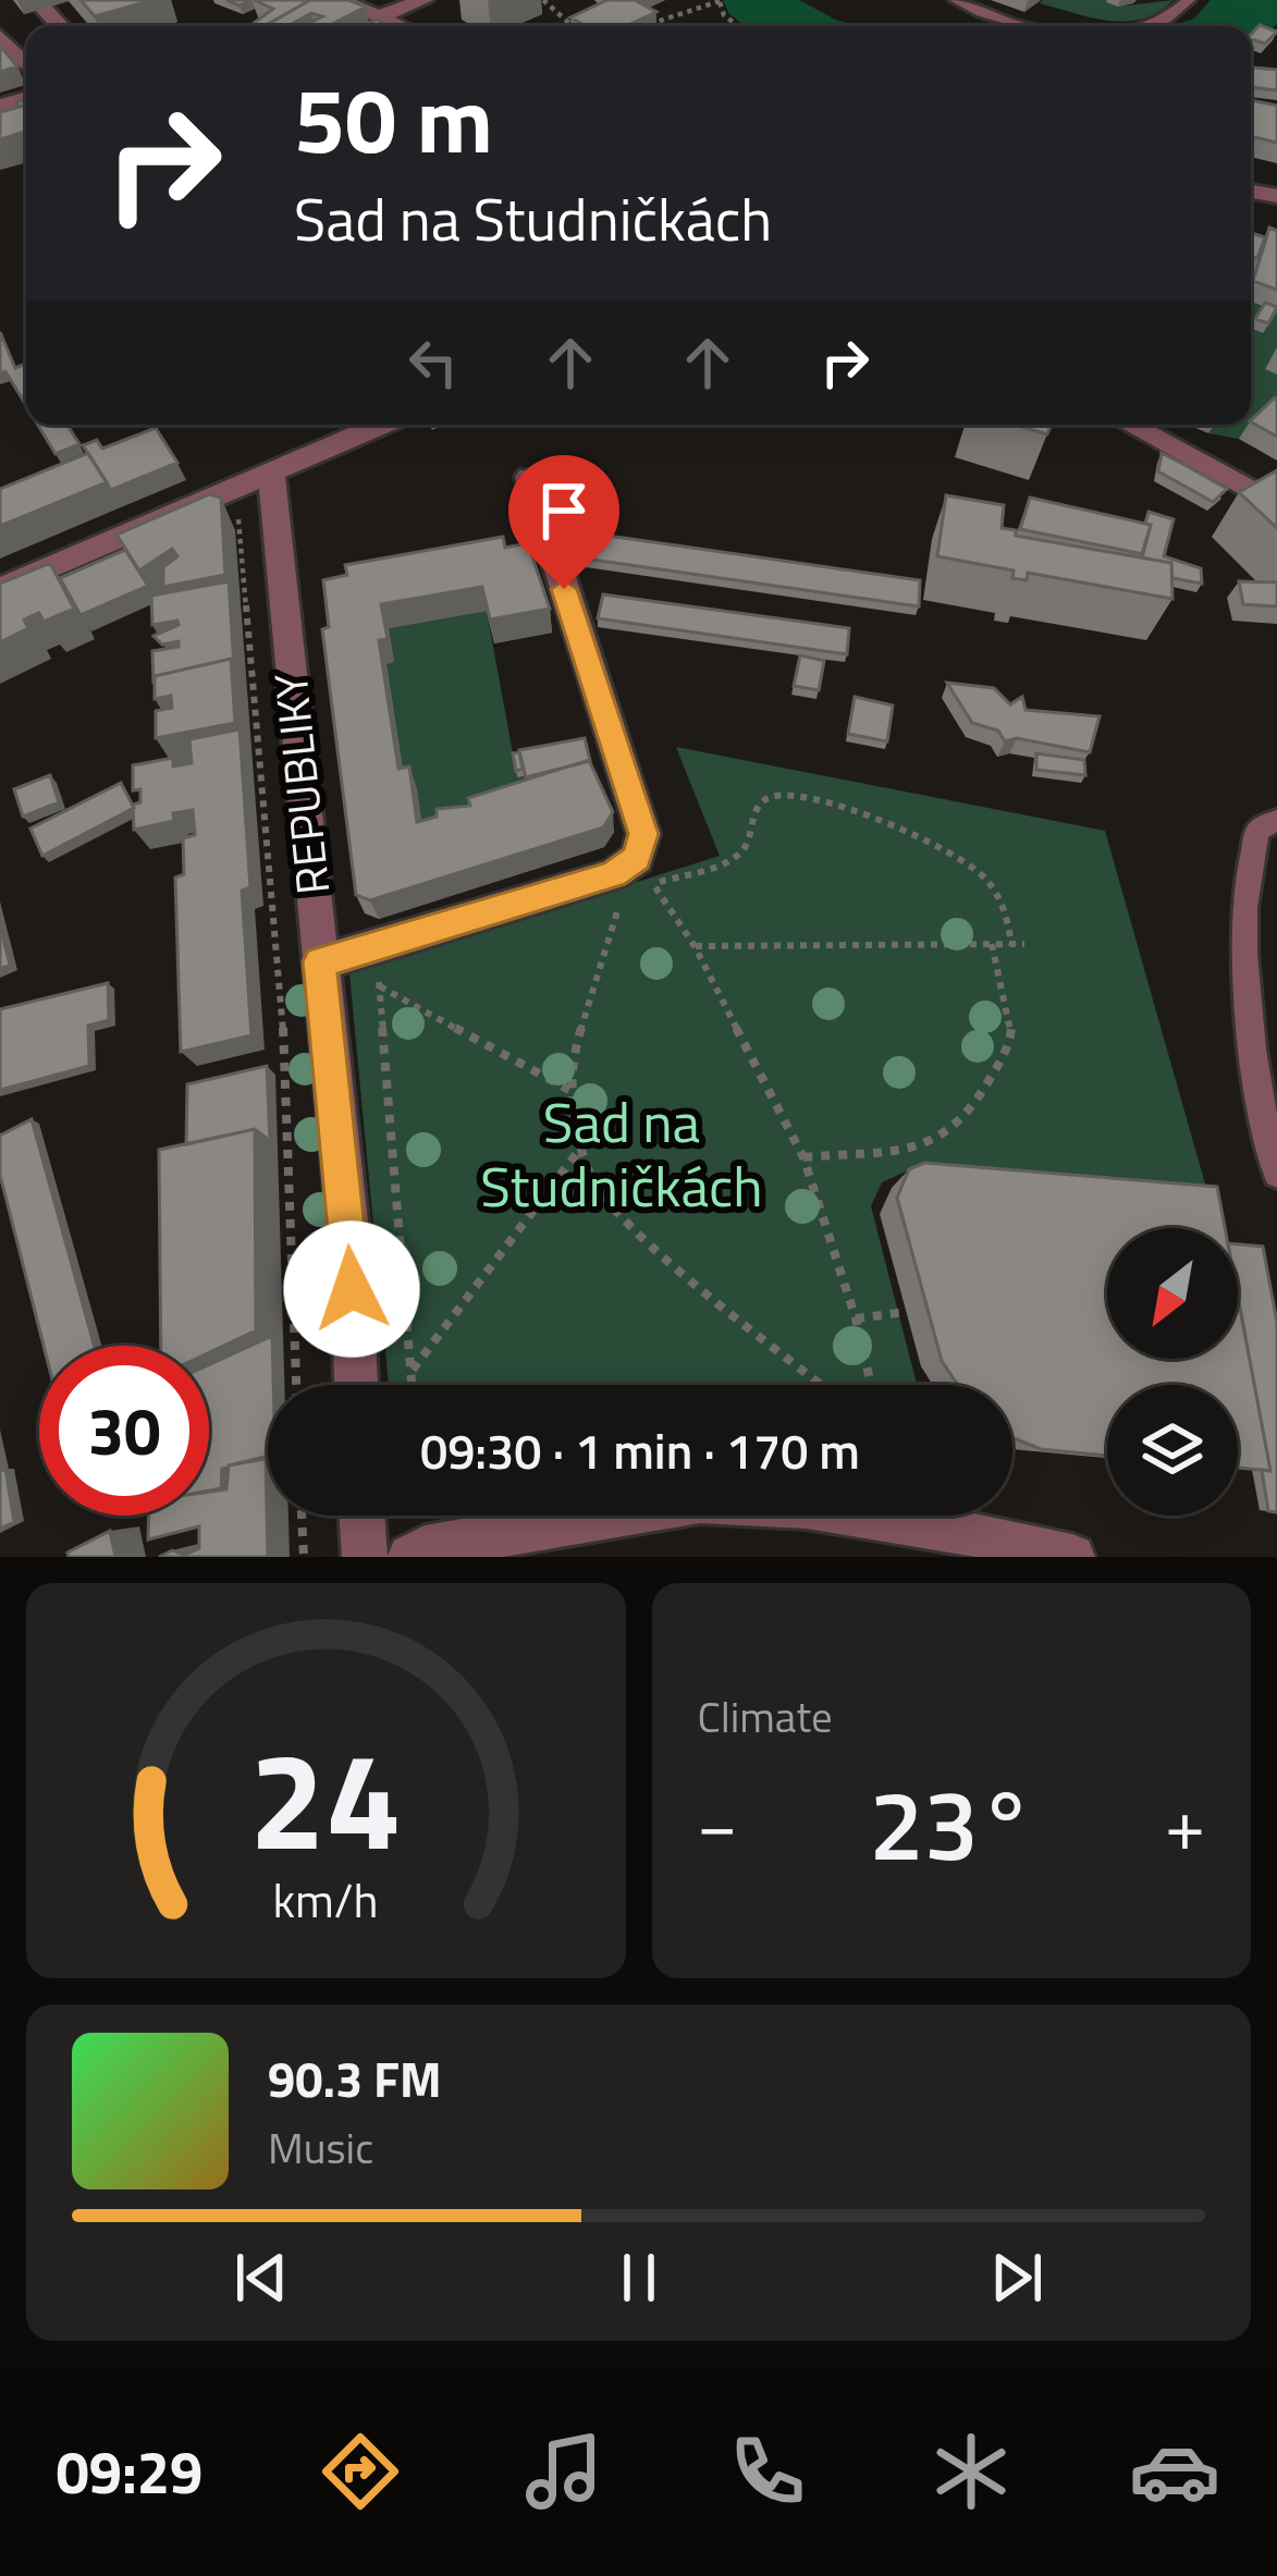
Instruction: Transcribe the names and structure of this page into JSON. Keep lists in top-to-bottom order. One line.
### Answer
{"streets":{"street":["REPUBLIKY"]},"parks":["Sad na Studničkách"],"north":"bottom left","page":{"turn":["50 m","Sad na Studničkách"],"limit":"30","trip":"09:30 · 1 min · 170 m","tile":"Climate","heat":["−","23°","+"],"song":["90.3 FM","Music"],"tabs":"09:29","gauge":["24","km/h"]}}
